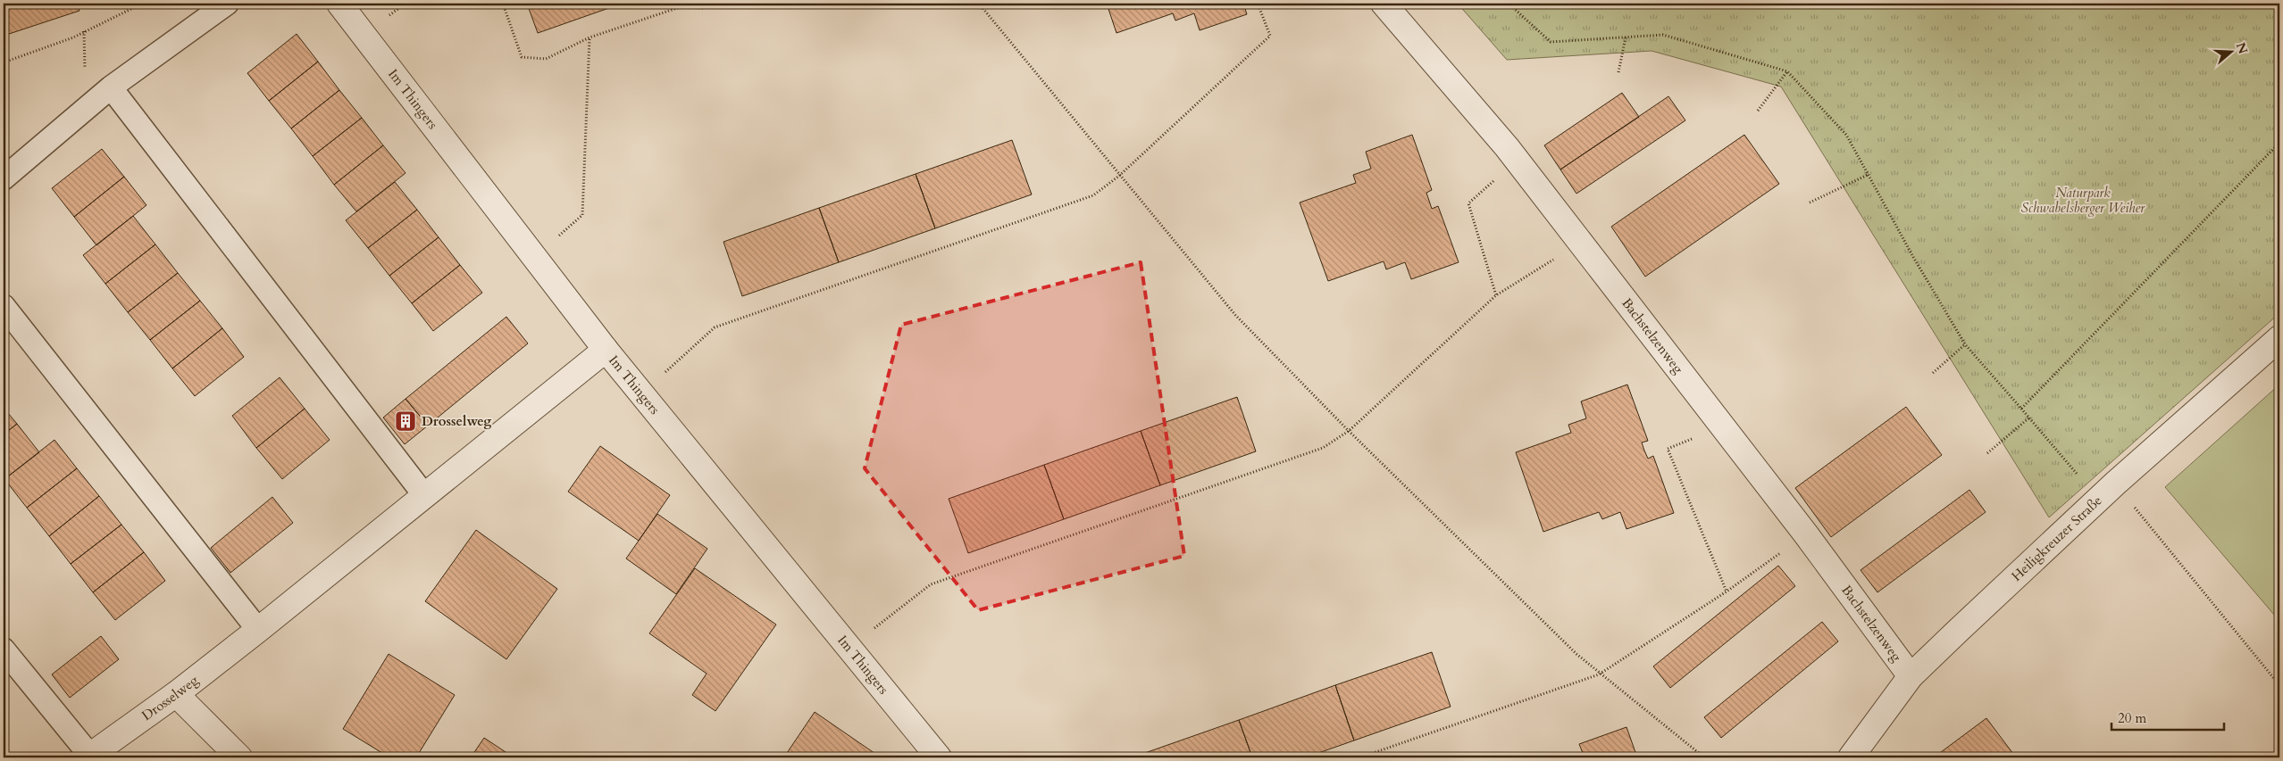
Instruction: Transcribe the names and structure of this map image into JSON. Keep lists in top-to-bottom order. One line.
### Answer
{"streets":{"street":["Im Thingers","Bachstelzenweg","Heiligkreuzer Straße","Drosselweg"]},"crossings":[["Im Thingers","Drosselweg"],["Bachstelzenweg","Heiligkreuzer Straße"]],"parks":["Naturpark Schwabelsberger Weiher"],"places":{"building":["Drosselweg"]},"scale_bar":"20 m","north":"right"}
